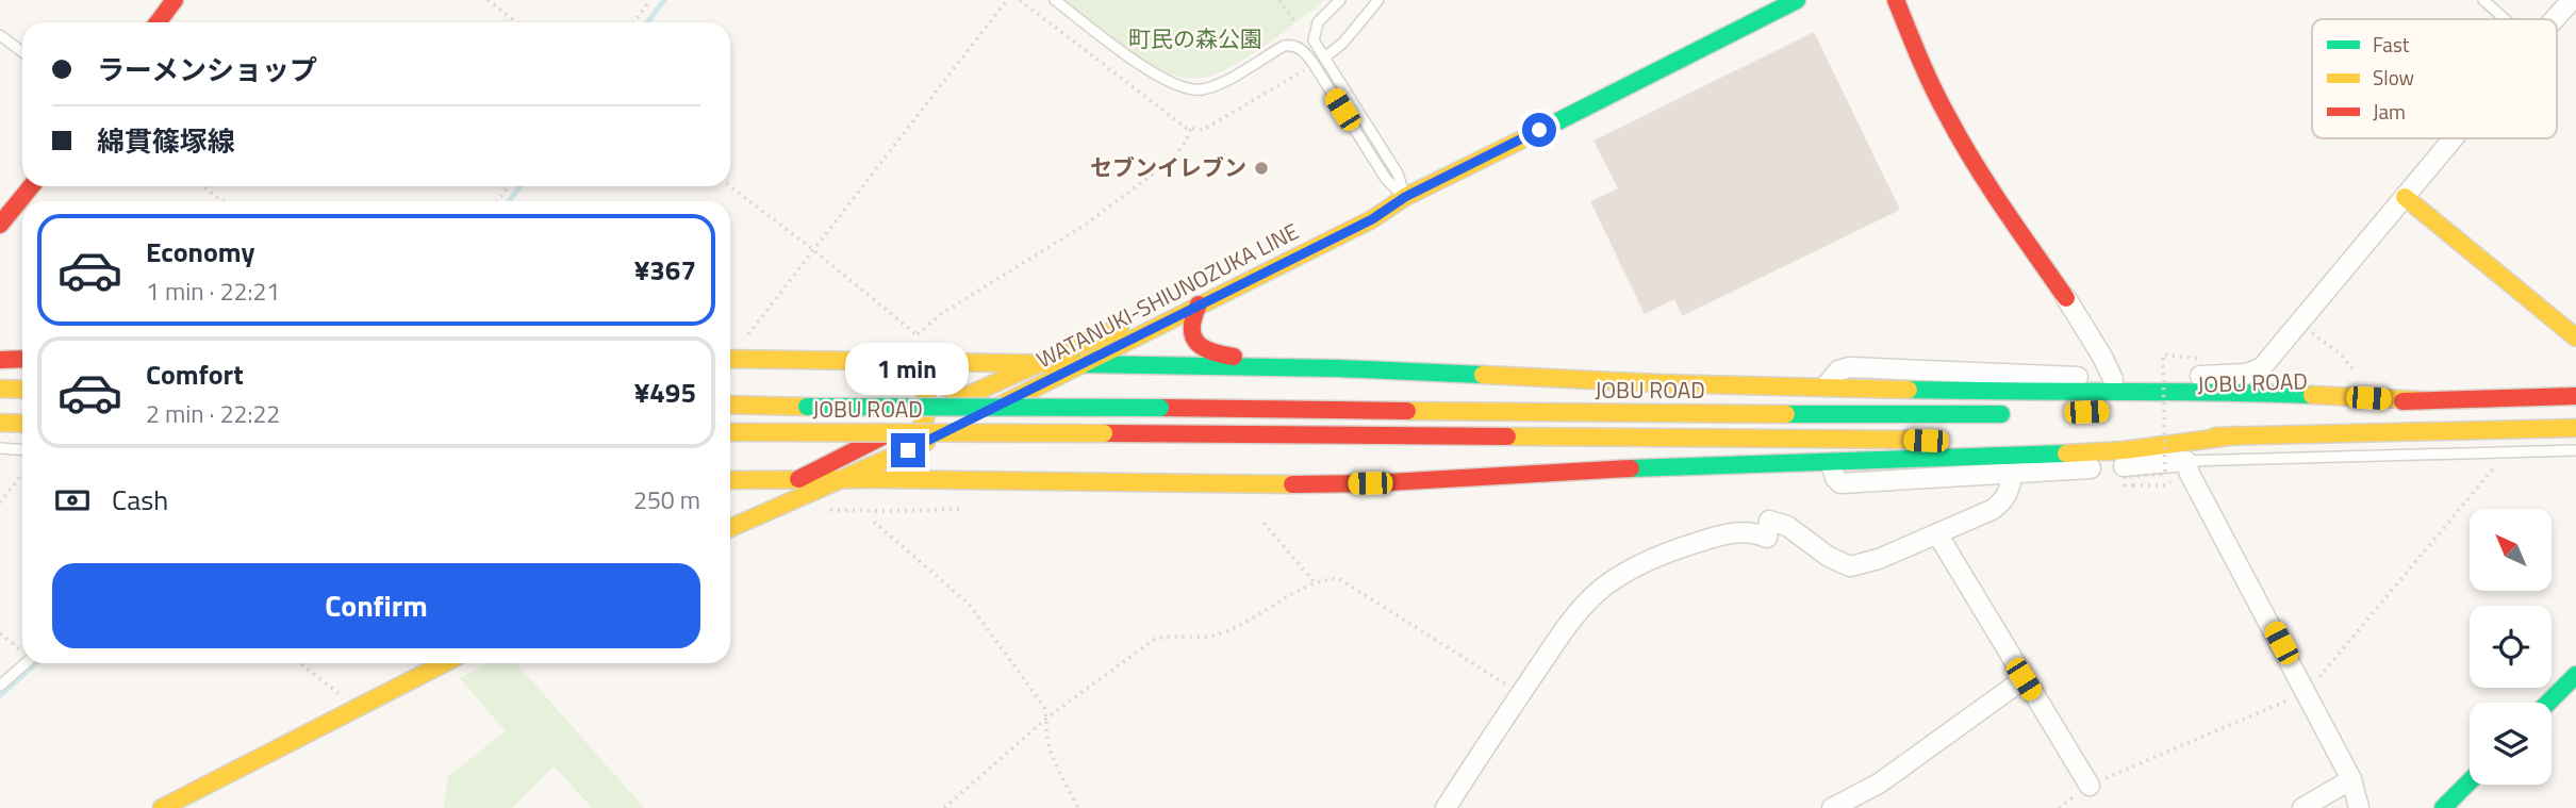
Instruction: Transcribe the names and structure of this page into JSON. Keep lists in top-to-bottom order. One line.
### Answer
{"streets":{"main road":["WATANUKI-SHIUNOZUKA LINE","JOBU ROAD"]},"parks":["町民の森公園"],"places":["セブンイレブン"],"legend":["Fast","Slow","Jam"],"north":"top left","page":{"banner":["ラーメンショップ","綿貫篠塚線"],"list":[{"name":"Economy","note":"1 min · 22:21","value":"¥367"},{"name":"Comfort","note":"2 min · 22:22","value":"¥495"}],"bubble":"1 min","pay":["Cash","250 m"],"buttons":"Confirm"}}
